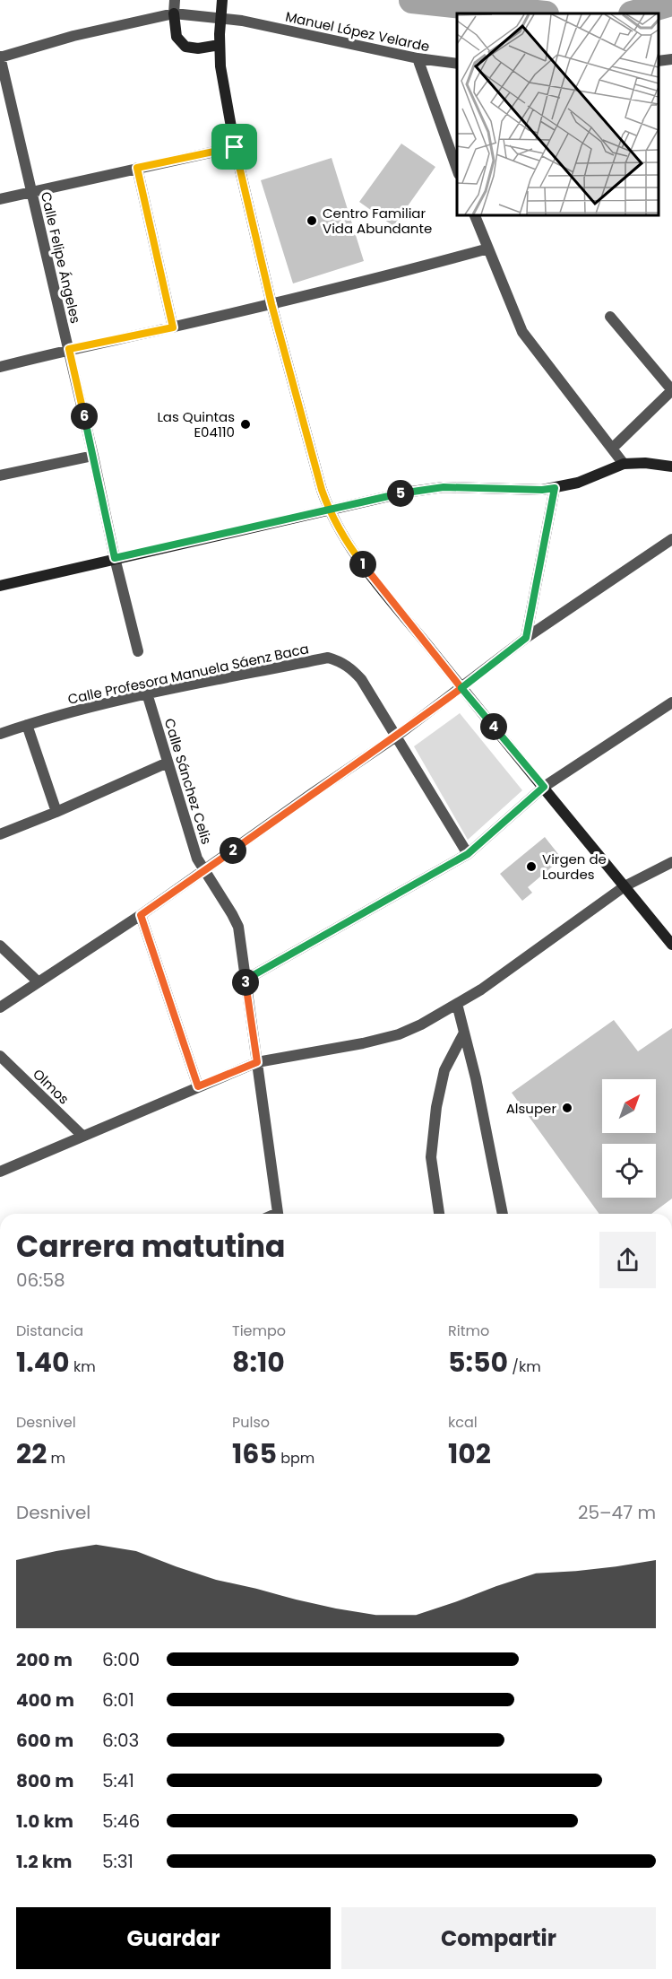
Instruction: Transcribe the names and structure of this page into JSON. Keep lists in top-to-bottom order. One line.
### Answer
{"streets":{"street":["Manuel López Velarde","Calle Felipe Ángeles","Calle Profesora Manuela Sáenz Baca","Calle Sánchez Celis","Olmos"]},"crossings":[["Manuel López Velarde","Calle Felipe Ángeles"],["Calle Profesora Manuela Sáenz Baca","Calle Sánchez Celis"]],"places":["Centro Familiar Vida Abundante","Las Quintas E04110","Virgen de Lourdes","Alsuper"],"north":"top right","page":{"pins":["6","5","1","4","2","3"],"heading":["Carrera matutina","06:58"],"stats":[["Distancia","1.40 km"],["Tiempo","8:10"],["Ritmo","5:50 /km"],["Desnivel","22 m"],["Pulso","165 bpm"],["kcal","102"]],"chart":["Desnivel","25–47 m"],"list":[{"name":"200 m","note":"6:00"},{"name":"400 m","note":"6:01"},{"name":"600 m","note":"6:03"},{"name":"800 m","note":"5:41"},{"name":"1.0 km","note":"5:46"},{"name":"1.2 km","note":"5:31"}],"buttons":["Guardar","Compartir"]}}
